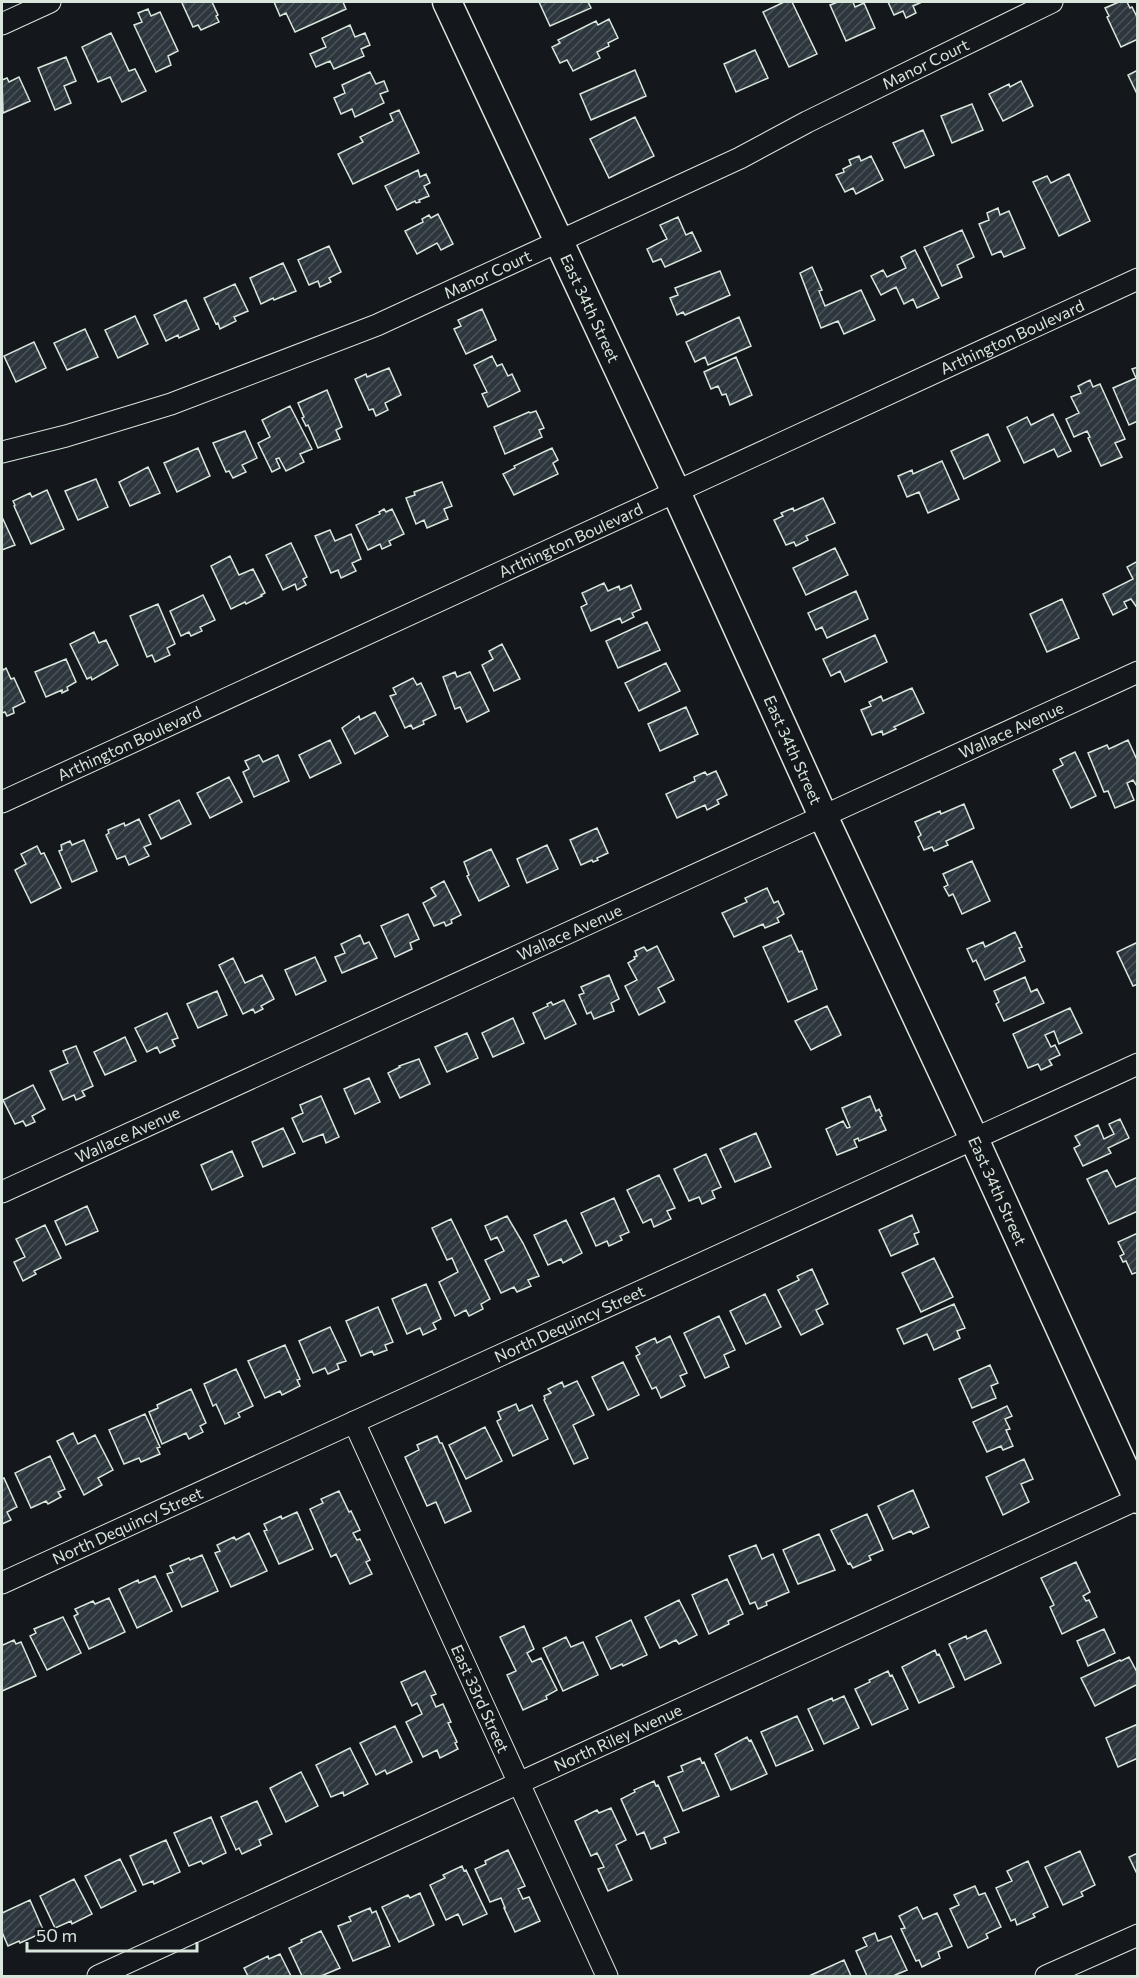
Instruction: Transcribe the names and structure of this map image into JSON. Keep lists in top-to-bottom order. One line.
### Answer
{"streets":{"main road":["East 34th Street"],"street":["Manor Court","Arthington Boulevard","Wallace Avenue","North Dequincy Street","East 33rd Street","North Riley Avenue"]},"crossings":[["Manor Court","East 34th Street"],["East 34th Street","Arthington Boulevard"],["East 34th Street","Wallace Avenue"],["East 34th Street","North Dequincy Street"],["East 34th Street","North Riley Avenue"],["North Dequincy Street","East 33rd Street"],["East 33rd Street","North Riley Avenue"]],"scale_bar":"50 m"}
